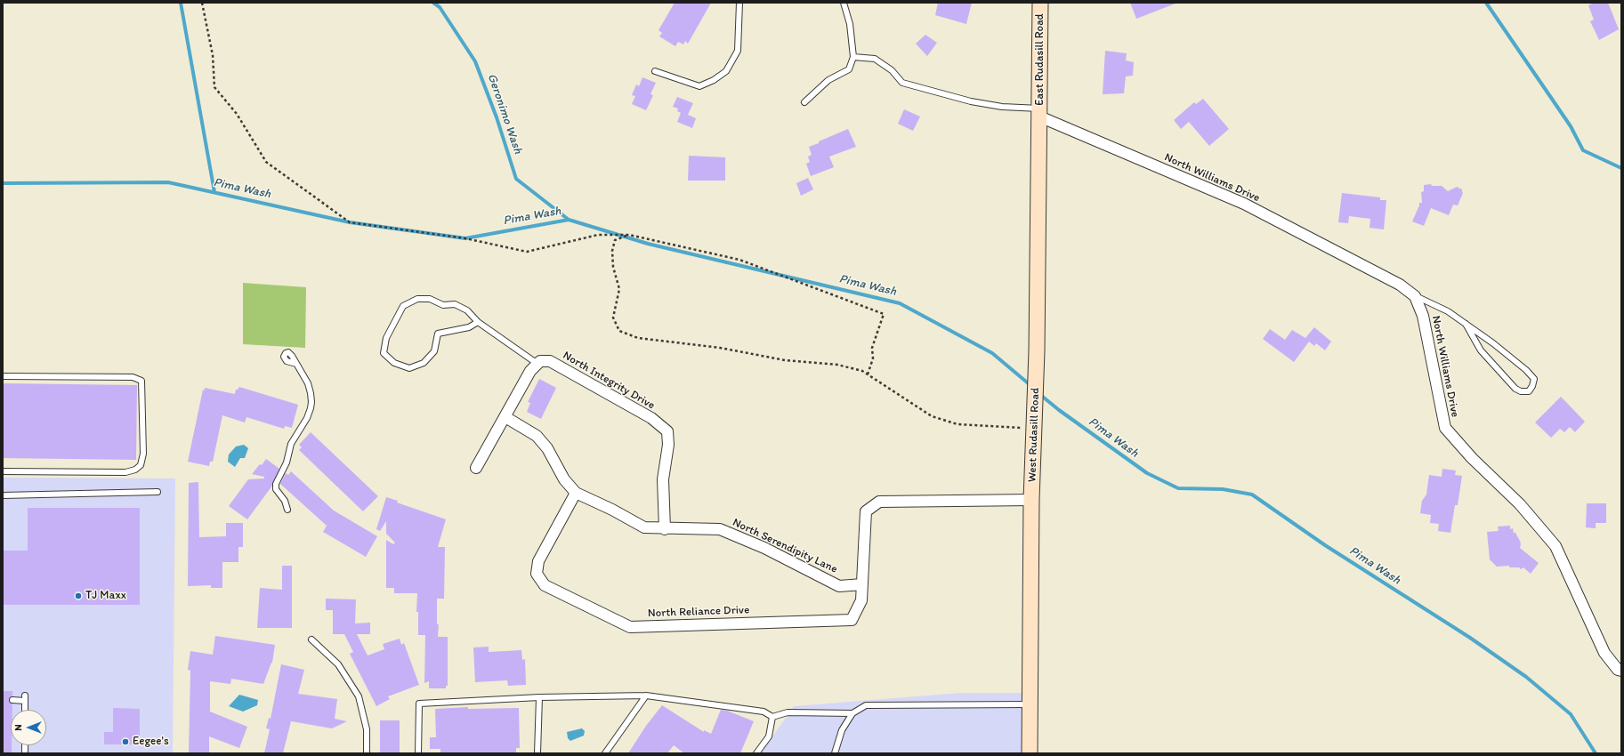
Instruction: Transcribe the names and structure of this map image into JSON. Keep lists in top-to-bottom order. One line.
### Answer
{"streets":{"street":["East Rudasill Road","North Williams Drive","North Integrity Drive","West Rudasill Road","North Serendipity Lane","North Reliance Drive"]},"crossings":[["East Rudasill Road","North Williams Drive"],["East Rudasill Road","West Rudasill Road"],["North Williams Drive","West Rudasill Road"],["North Integrity Drive","North Serendipity Lane"],["North Serendipity Lane","North Reliance Drive"]],"water":["Geronimo Wash","Pima Wash"],"places":["TJ Maxx","Eegee's"],"north":"left"}
